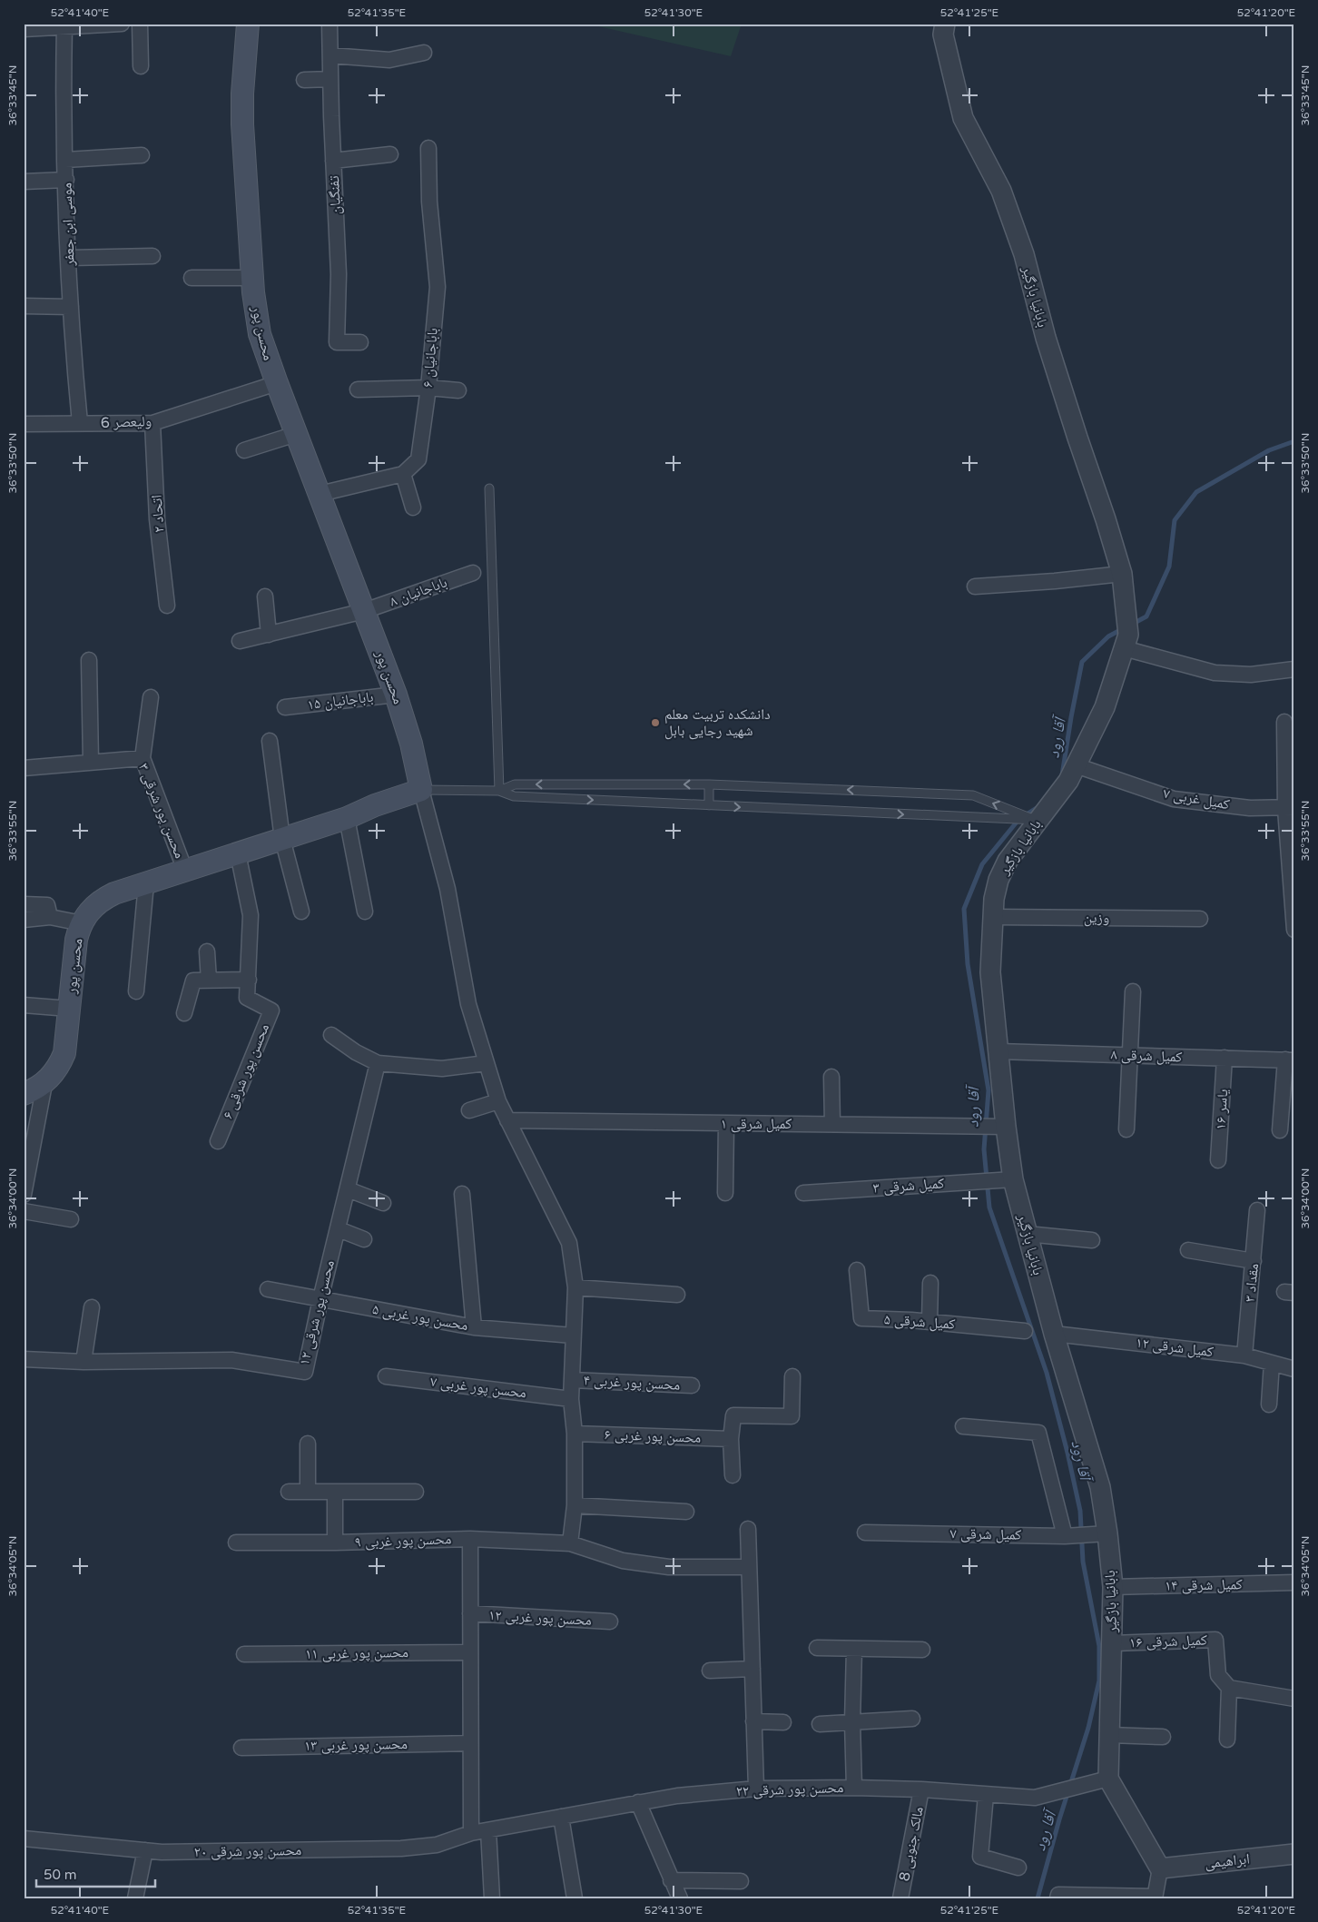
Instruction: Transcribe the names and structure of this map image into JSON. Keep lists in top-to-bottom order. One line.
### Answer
{"streets":{"main road":["محسن پور"],"street":["تفنگیان","موسی ابن جعفر","بابانیا بازگیر","باباجانیان ۶","ولیعصر 6","اتحاد ۲","باباجانیان ۸","باباجانیان ۱۵","کمیل غربی ۷","محسن پور شرقی ۳","وزین","کمیل شرقی ۸","محسن پور شرقی ۶","یاسر ۱۶","کمیل شرقی ۱","کمیل شرقی ۳","مقداد ۳","محسن پور شرقی ۱۲","محسن پور غربی ۵","کمیل شرقی ۵","کمیل شرقی ۱۲","محسن پور غربی ۴","محسن پور غربی ۷","محسن پور غربی ۶","کمیل شرقی ۷","محسن پور غربی ۹","کمیل شرقی ۱۴","محسن پور غربی ۱۲","کمیل شرقی ۱۶","محسن پور غربی ۱۱","محسن پور غربی ۱۳","محسن پور شرقی ۲۲","مالک جنوبی 8","محسن پور شرقی ۲۰","ابراهیمی"]},"crossings":[["موسی ابن جعفر","ولیعصر 6"],["بابانیا بازگیر","کمیل غربی ۷"],["بابانیا بازگیر","وزین"],["بابانیا بازگیر","کمیل شرقی ۸"],["بابانیا بازگیر","کمیل شرقی ۱"],["بابانیا بازگیر","کمیل شرقی ۳"],["بابانیا بازگیر","کمیل شرقی ۱۲"],["بابانیا بازگیر","کمیل شرقی ۷"],["بابانیا بازگیر","کمیل شرقی ۱۴"],["بابانیا بازگیر","کمیل شرقی ۱۶"],["بابانیا بازگیر","محسن پور شرقی ۲۲"],["محسن پور","ولیعصر 6"],["محسن پور","باباجانیان ۸"],["محسن پور","باباجانیان ۱۵"],["محسن پور","محسن پور شرقی ۳"],["محسن پور","محسن پور شرقی ۶"],["ولیعصر 6","اتحاد ۲"],["کمیل شرقی ۸","یاسر ۱۶"],["مقداد ۳","کمیل شرقی ۱۲"],["محسن پور شرقی ۱۲","محسن پور غربی ۵"],["محسن پور شرقی ۲۲","مالک جنوبی 8"],["محسن پور شرقی ۲۲","محسن پور شرقی ۲۰"]],"water":["آقا رود"],"places":["دانشکده تربیت معلم شهید رجایی بابل"],"scale_bar":"50 m","coordinates":["52°41'40\"E","52°41'35\"E","52°41'30\"E","52°41'25\"E","52°41'20\"E","36°33'45\"N","36°33'50\"N","36°33'55\"N","36°34'00\"N","36°34'05\"N"]}
